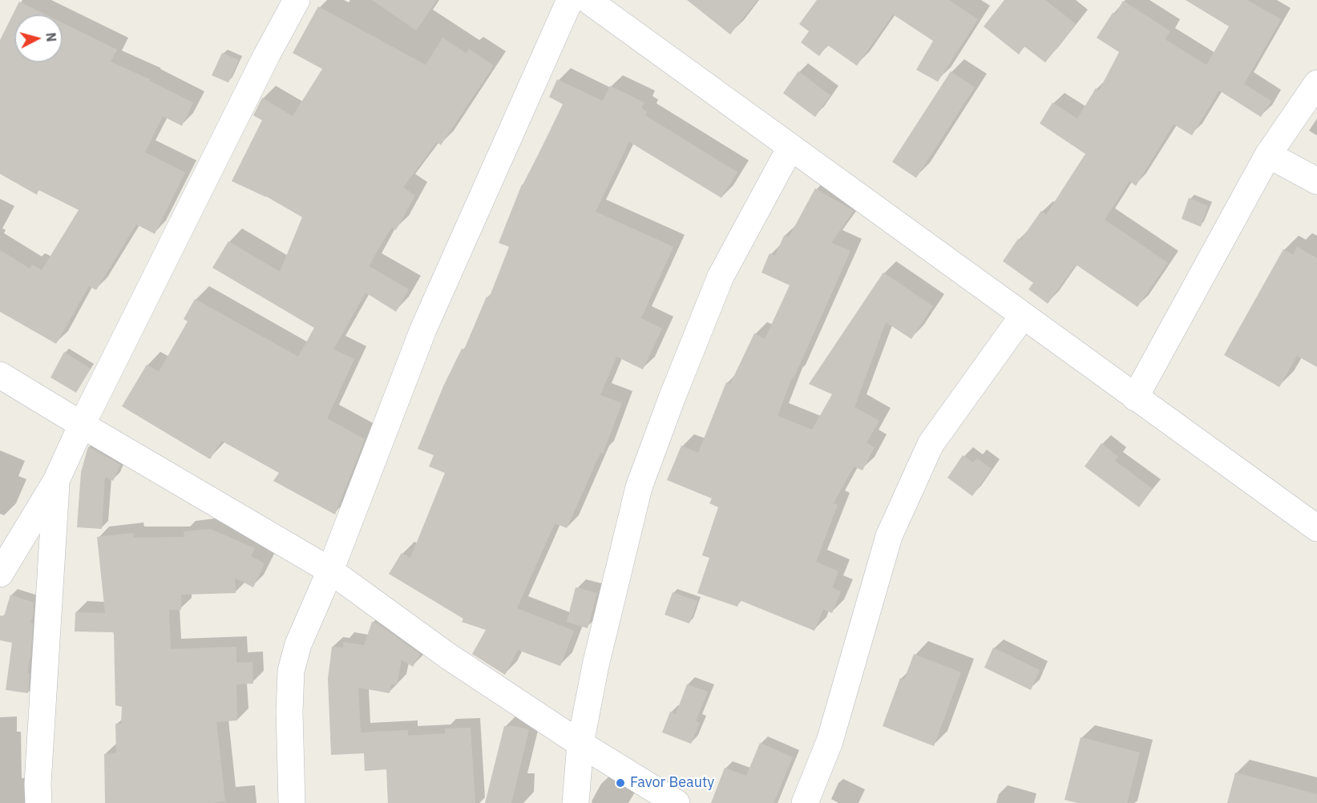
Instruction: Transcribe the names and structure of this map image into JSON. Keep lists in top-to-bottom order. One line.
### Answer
{"places":["Favor Beauty"],"north":"right"}
